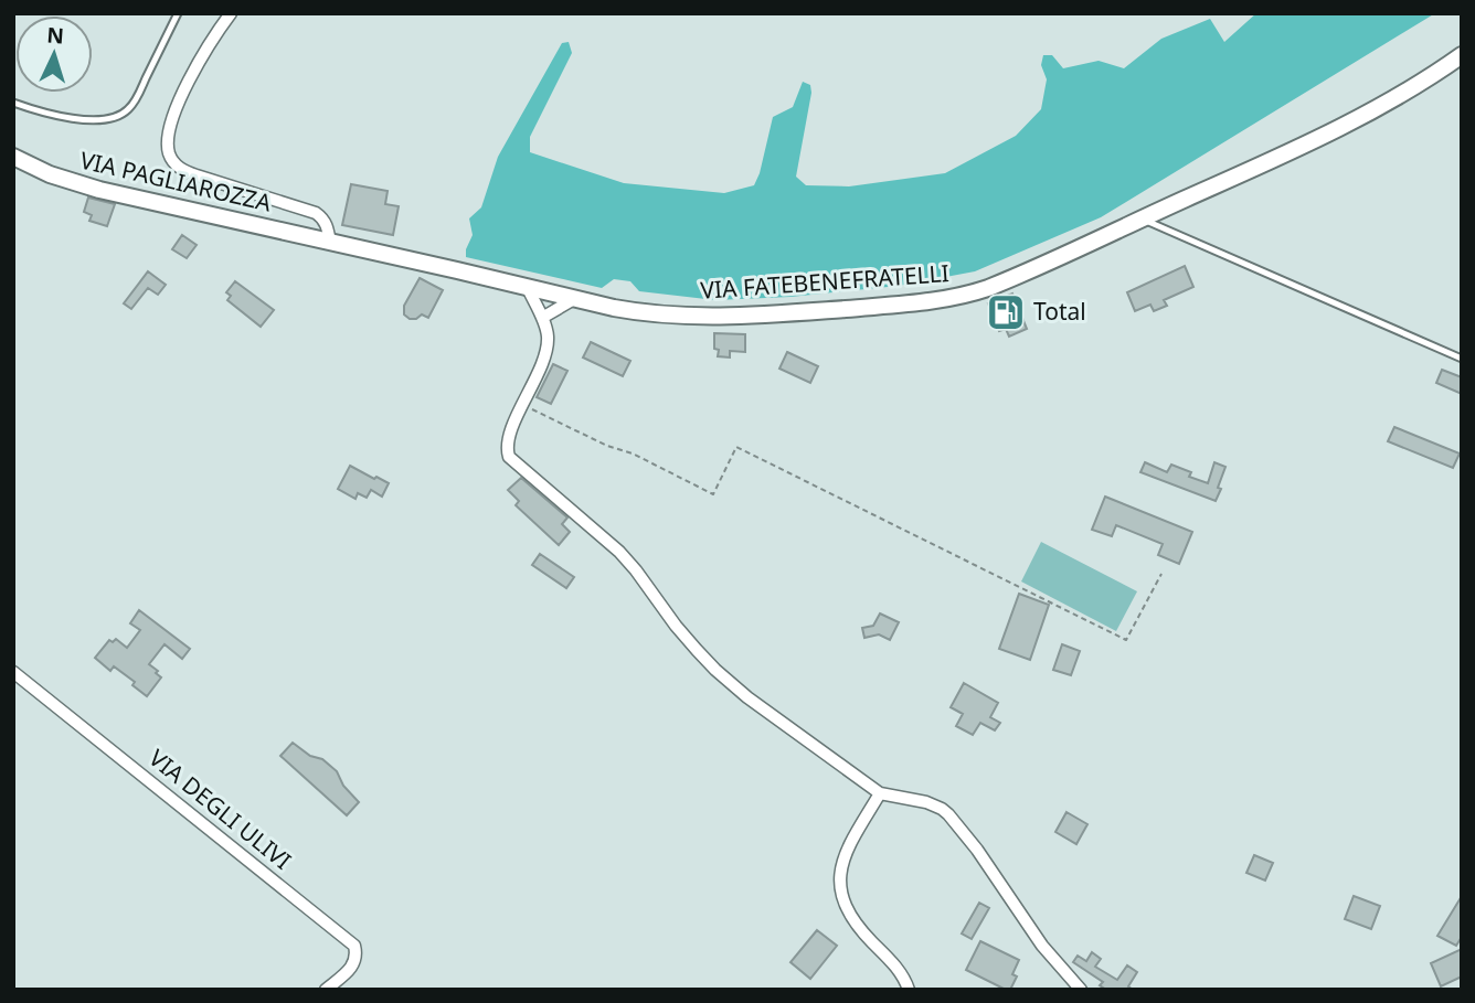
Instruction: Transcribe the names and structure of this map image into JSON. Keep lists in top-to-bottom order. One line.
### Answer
{"streets":{"street":["VIA PAGLIAROZZA","VIA FATEBENEFRATELLI","VIA DEGLI ULIVI"]},"crossings":[["VIA PAGLIAROZZA","VIA FATEBENEFRATELLI"]],"places":{"fuel station":["Total"]},"north":"top"}
